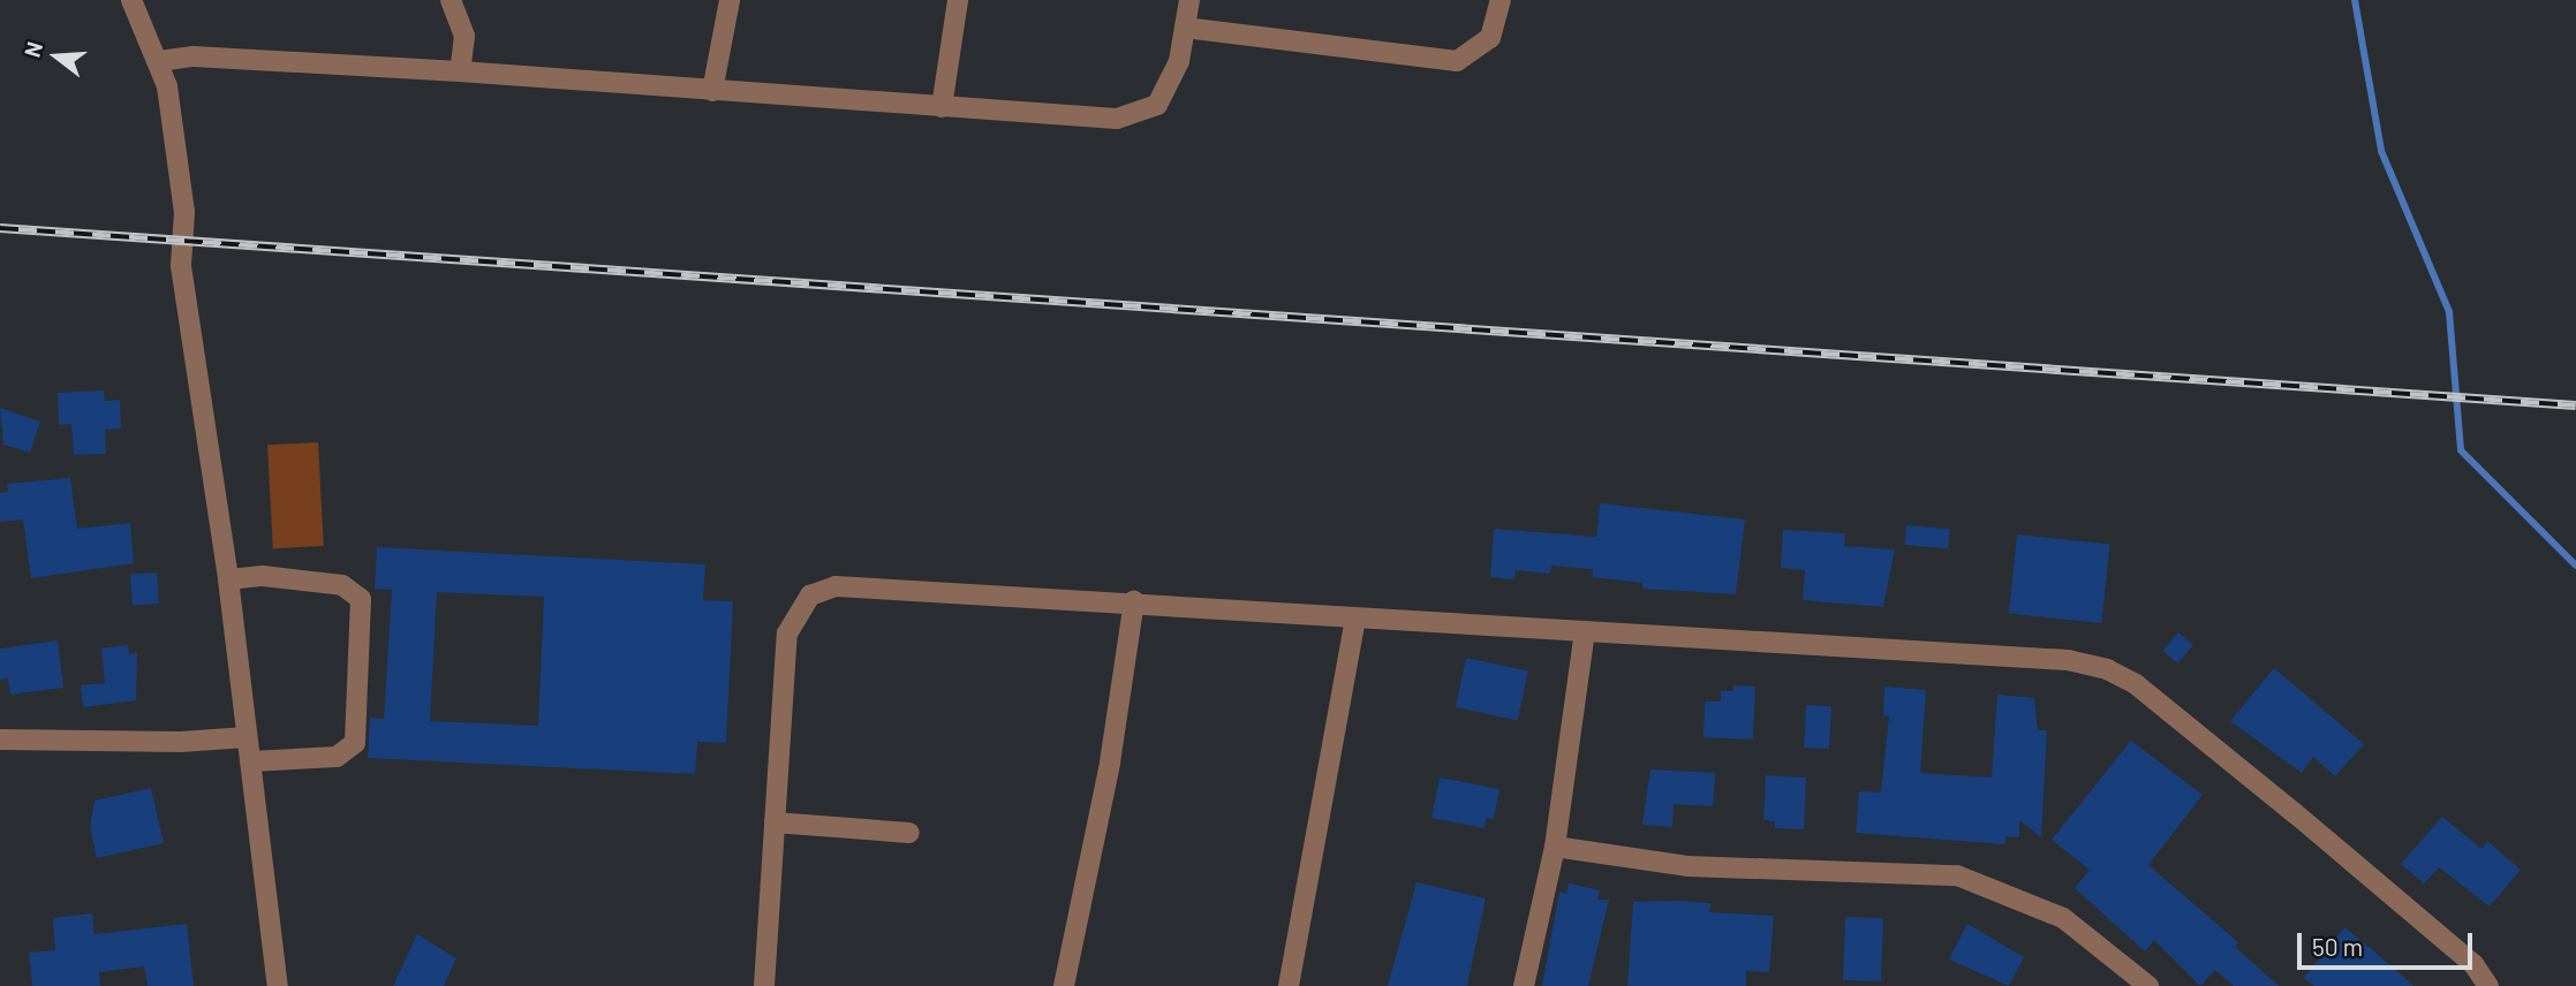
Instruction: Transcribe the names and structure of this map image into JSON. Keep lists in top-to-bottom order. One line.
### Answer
{"scale_bar":"50 m","north":"left"}
